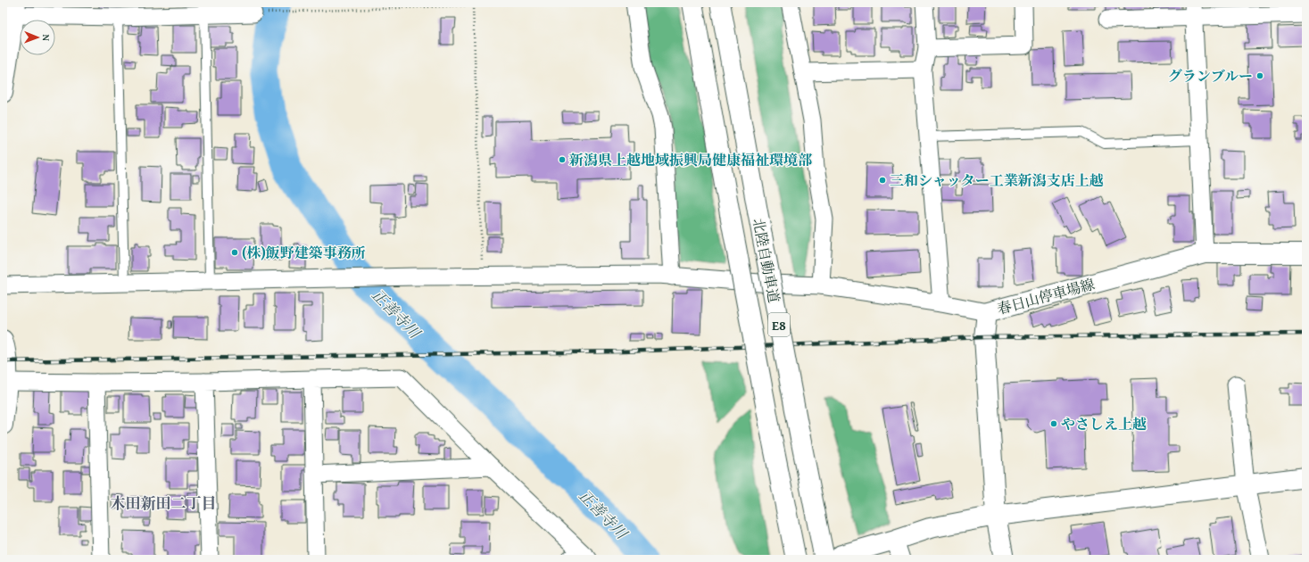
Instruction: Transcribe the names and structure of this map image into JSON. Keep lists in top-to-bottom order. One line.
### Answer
{"streets":{"main road":["北陸自動車道","春日山停車場線","E8"]},"districts":["木田新田二丁目"],"water":["正善寺川"],"places":["グランブルー","新潟県上越地域振興局健康福祉環境部","三和シャッター工業新潟支店上越","(株)飯野建築事務所","やさしえ上越"],"north":"right"}
